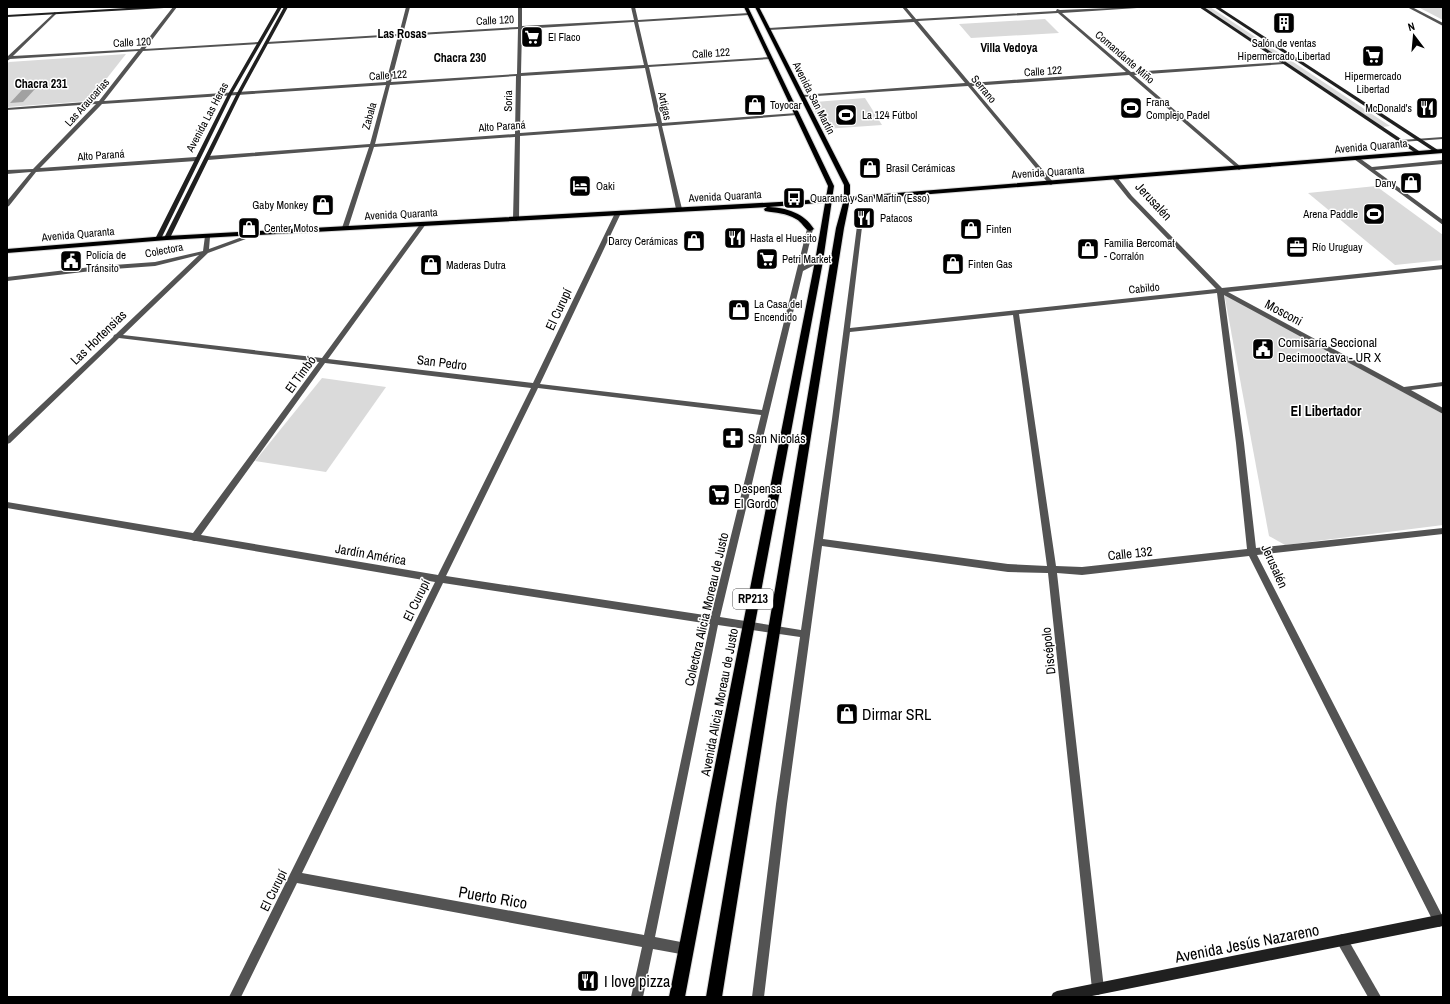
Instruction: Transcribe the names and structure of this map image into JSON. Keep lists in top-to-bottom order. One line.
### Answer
{"streets":{"highway":["Avenida Quaranta"],"main road":["Avenida San Martín","Avenida Las Heras","RP213","Avenida Alicia Moreau de Justo","Avenida Jesús Nazareno"],"street":["Calle 120","Calle 122","Comandante Miño","Serrano","Soria","Las Araucarias","Artigas","Zabala","Alto Paraná","Jerusalén","Colectora","Cabildo","El Curupí","Mosconi","Las Hortensias","San Pedro","El Timbó","Calle 132","Jardín América","Colectora Alicia Moreau de Justo","Discépolo","Puerto Rico"]},"crossings":[["Calle 120","Avenida San Martín"],["Calle 120","Soria"],["Calle 120","Las Araucarias"],["Calle 120","Artigas"],["Calle 120","Zabala"],["Calle 120","Avenida Las Heras"],["Calle 122","Comandante Miño"],["Calle 122","Serrano"],["Calle 122","Avenida San Martín"],["Calle 122","Soria"],["Calle 122","Las Araucarias"],["Calle 122","Artigas"],["Calle 122","Zabala"],["Calle 122","Avenida Las Heras"],["Comandante Miño","Avenida Quaranta"],["Serrano","Avenida Quaranta"],["Avenida San Martín","Alto Paraná"],["Avenida San Martín","Avenida Quaranta"],["Avenida San Martín","RP213"],["Avenida San Martín","Avenida Alicia Moreau de Justo"],["Soria","Alto Paraná"],["Soria","Avenida Quaranta"],["Las Araucarias","Alto Paraná"],["Artigas","Alto Paraná"],["Artigas","Avenida Quaranta"],["Zabala","Alto Paraná"],["Zabala","Avenida Quaranta"],["Avenida Las Heras","Alto Paraná"],["Avenida Las Heras","Avenida Quaranta"],["Avenida Quaranta","Jerusalén"],["Avenida Quaranta","El Curupí"],["Avenida Quaranta","Las Hortensias"],["Avenida Quaranta","El Timbó"],["Avenida Quaranta","RP213"],["Avenida Quaranta","Avenida Alicia Moreau de Justo"],["Jerusalén","Cabildo"],["Jerusalén","Mosconi"],["Jerusalén","Calle 132"],["Jerusalén","Avenida Jesús Nazareno"],["Colectora","Las Hortensias"],["Cabildo","Mosconi"],["Cabildo","Discépolo"],["El Curupí","San Pedro"],["El Curupí","Jardín América"],["El Curupí","Puerto Rico"],["Las Hortensias","San Pedro"],["San Pedro","El Timbó"],["San Pedro","Colectora Alicia Moreau de Justo"],["El Timbó","Jardín América"],["Calle 132","Discépolo"],["Jardín América","RP213"],["Jardín América","Colectora Alicia Moreau de Justo"],["Jardín América","Avenida Alicia Moreau de Justo"],["Colectora Alicia Moreau de Justo","Puerto Rico"],["Discépolo","Avenida Jesús Nazareno"],["Avenida Alicia Moreau de Justo","Puerto Rico"]],"districts":["Las Rosas","Villa Vedoya","Chacra 230","Chacra 231","El Libertador"],"places":{"building":["Salón de ventas Hipermercado Libertad"],"supermarket":["El Flaco","Hipermercado Libertad","Petri Market","Despensa El Gordo"],"shop":["Toyocar","Brasil Cerámicas","Dany","Gaby Monkey","Center Motos","Finten","Darcy Cerámicas","Familia Bercomat - Corralón","Finten Gas","Maderas Dutra","La Casa del Encendido","Dirmar SRL"],"sports":["Frana Complejo Padel","La 124 Fútbol","Arena Paddle"],"restaurant":["McDonald's","Patacos","Hasta el Huesito","I love pizza"],"hotel":["Oaki"],"bus stop":["Quaranta y San Martín (Esso)"],"office":["Río Uruguay"],"public building":["Policía de Tránsito","Comisaría Seccional Decimooctava - UR X"],"pharmacy":["San Nicolás"]},"north":"top"}
